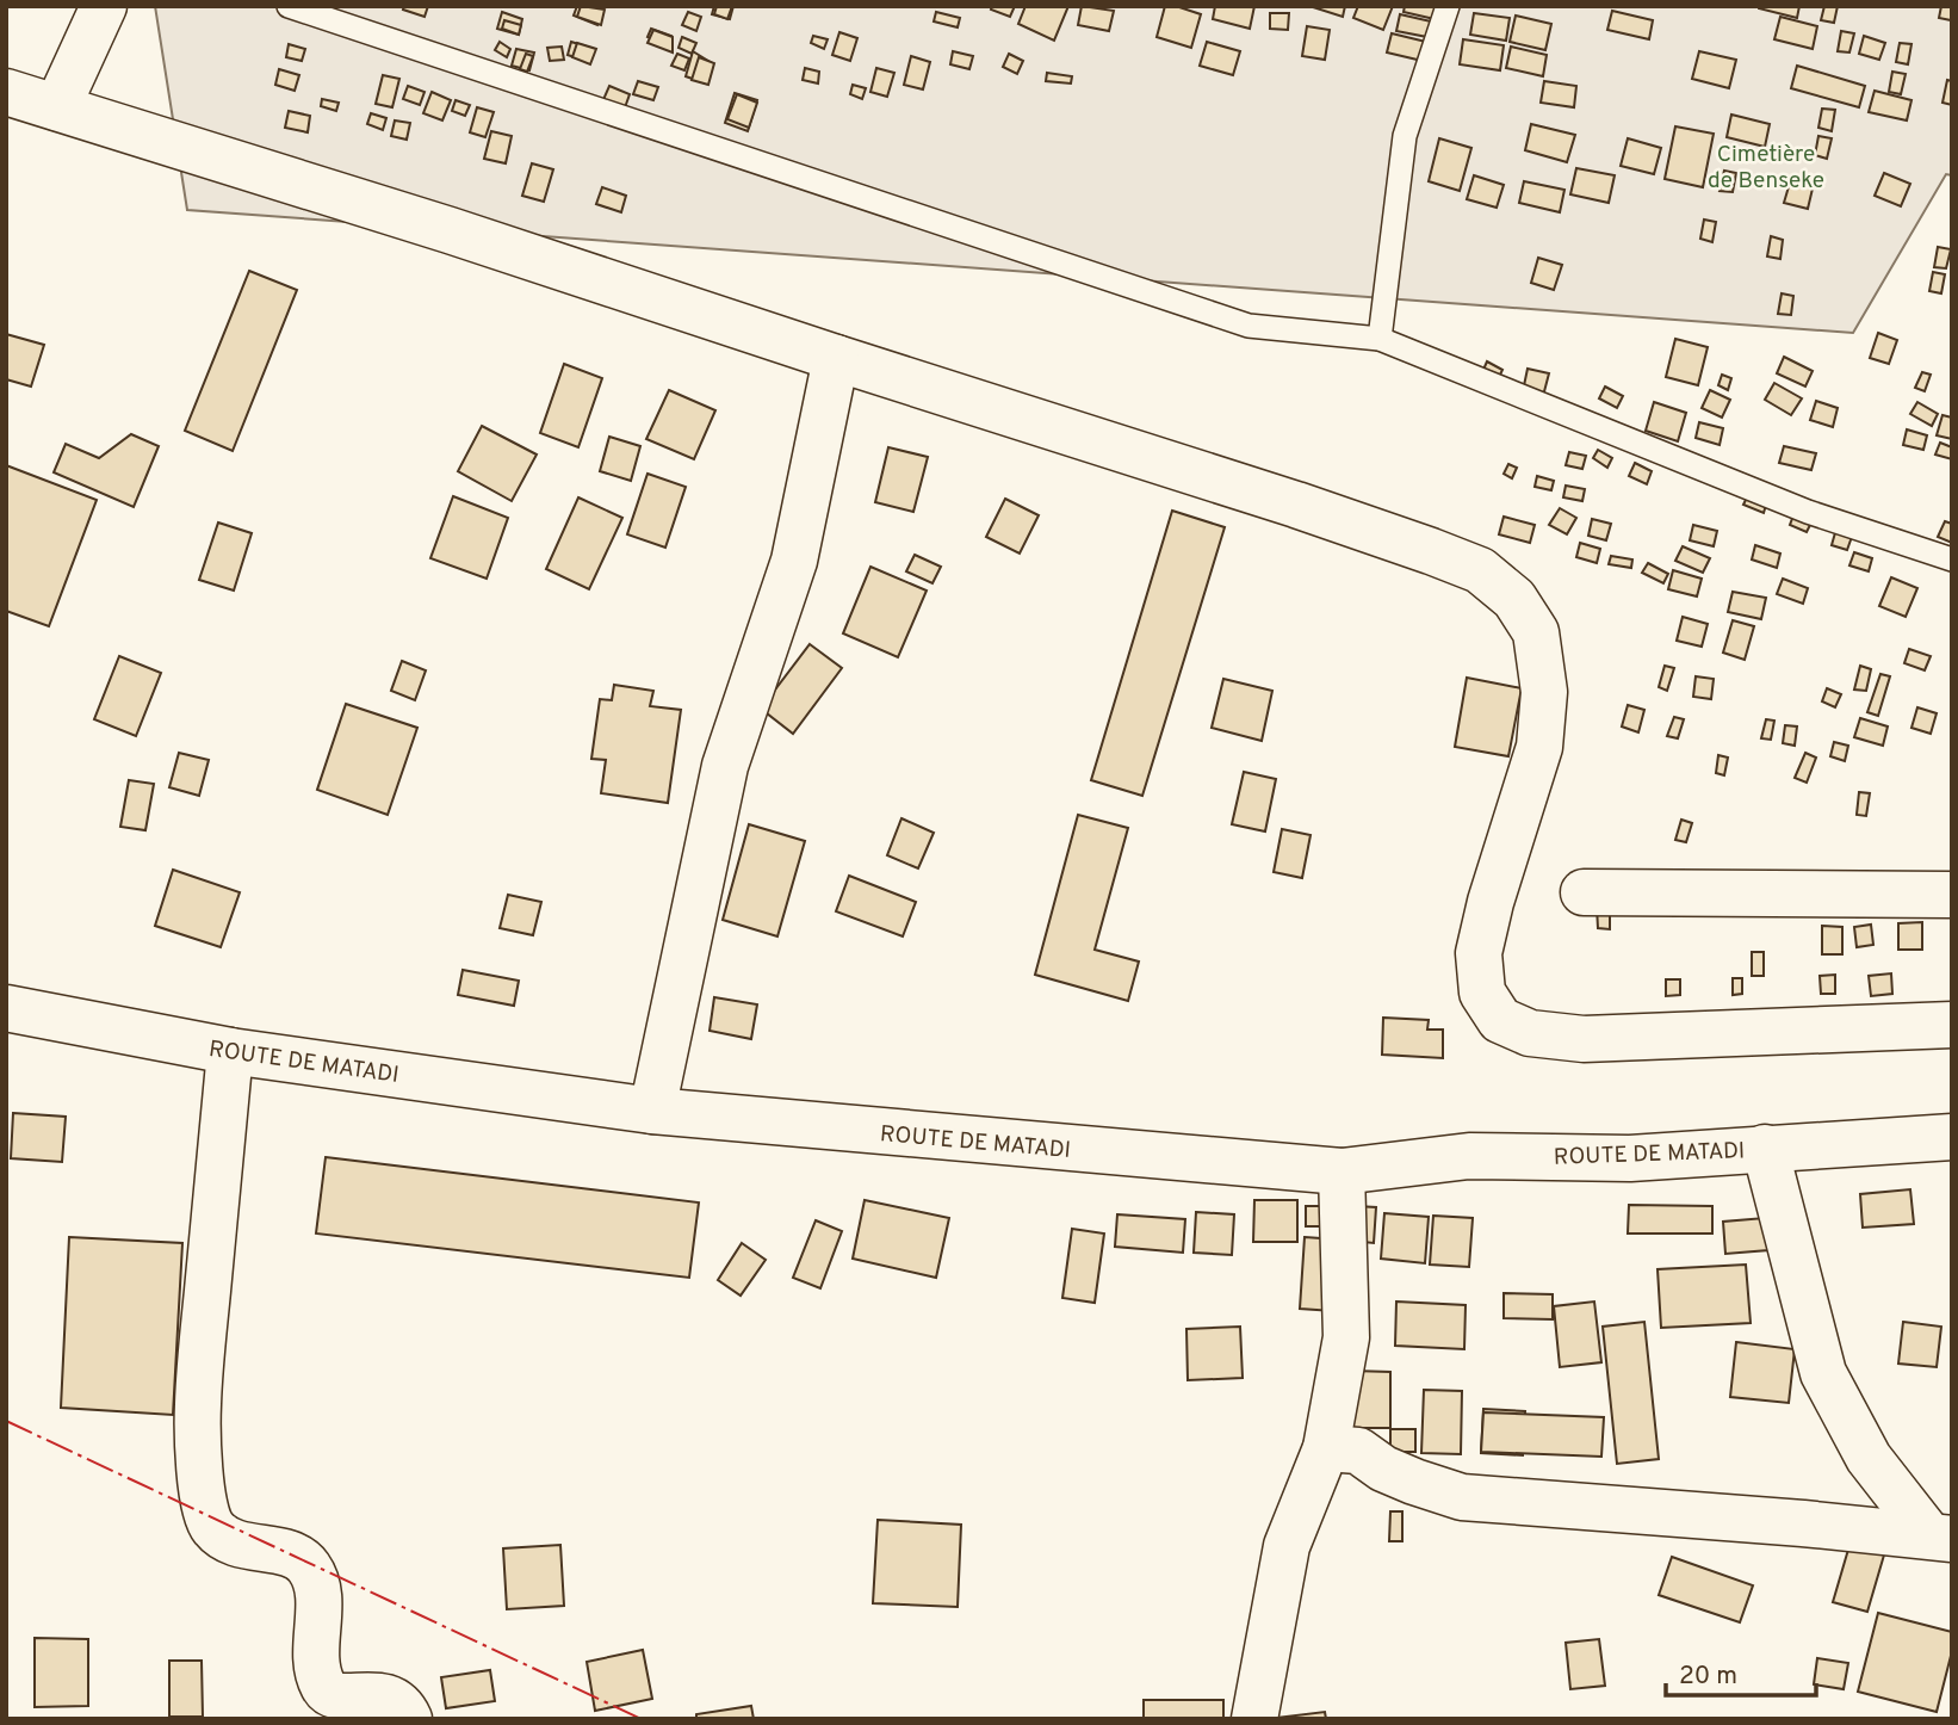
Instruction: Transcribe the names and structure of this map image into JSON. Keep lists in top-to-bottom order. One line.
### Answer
{"streets":{"main road":["ROUTE DE MATADI"]},"parks":["Cimetière de Benseke"],"scale_bar":"20 m"}
